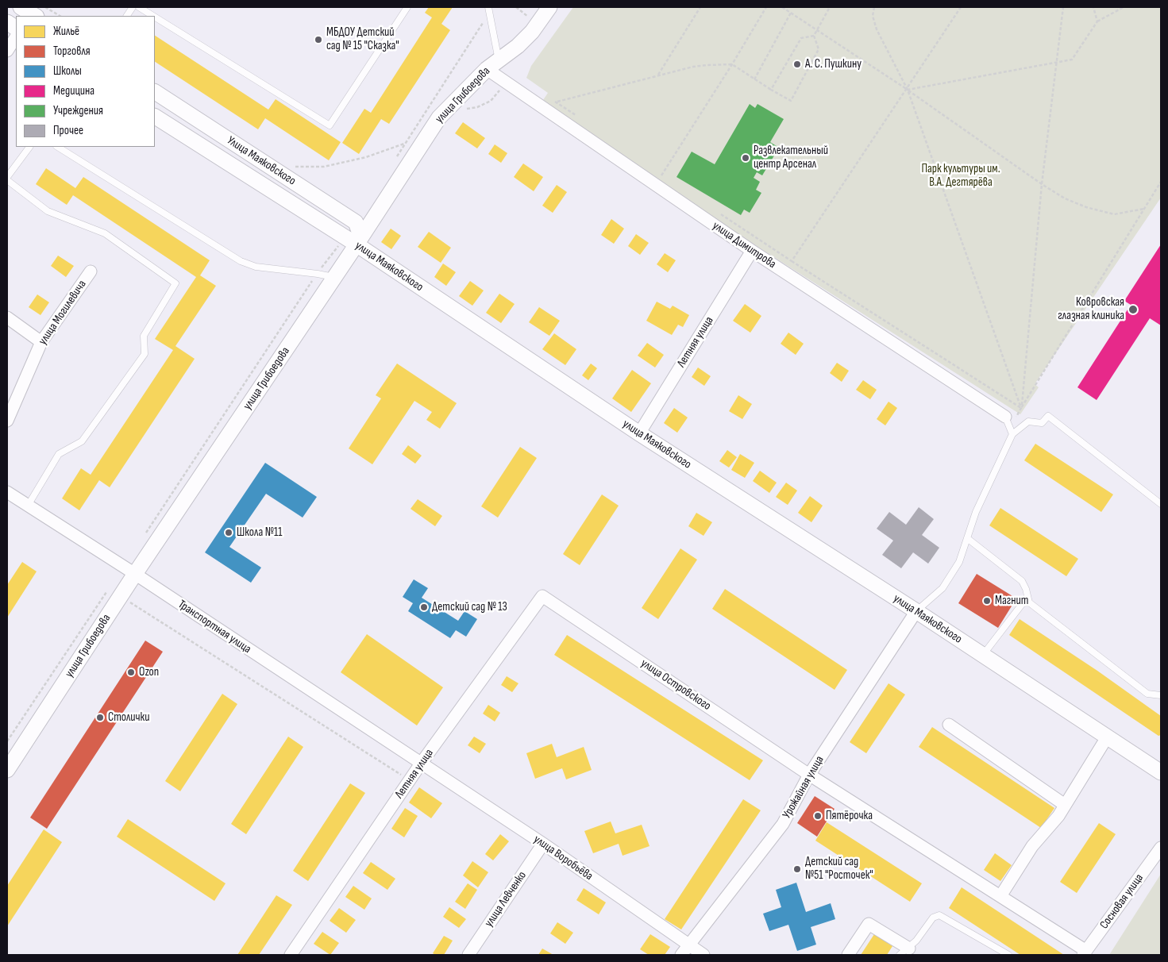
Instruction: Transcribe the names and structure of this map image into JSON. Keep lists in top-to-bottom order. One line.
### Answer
{"streets":{"street":["улица Грибоедова","Улица Маяковского","улица Димитрова","улица Маяковского","улица Могилевича","Летняя улица","Транспортная улица","улица Островского","Урожайная улица","улица Воробьёва","улица Левченко","Сосновая улица"]},"crossings":[["улица Грибоедова","Улица Маяковского"],["улица Грибоедова","улица Димитрова"],["улица Грибоедова","улица Маяковского"],["улица Грибоедова","Транспортная улица"],["Улица Маяковского","улица Маяковского"],["улица Димитрова","Летняя улица"],["улица Маяковского","Летняя улица"],["улица Маяковского","Урожайная улица"],["Летняя улица","Транспортная улица"],["Летняя улица","улица Островского"],["Летняя улица","улица Воробьёва"],["Транспортная улица","улица Воробьёва"],["улица Островского","Урожайная улица"],["улица Островского","Сосновая улица"],["Урожайная улица","улица Воробьёва"],["улица Воробьёва","улица Левченко"]],"parks":["Парк культуры им. В.А. Дегтярёва"],"places":["МБДОУ Детский сад № 15 \"Сказка\"","А. С. Пушкину","Развлекательный центр Арсенал","Ковровская глазная клиника","Школа №11","Магнит","Детский сад № 13","Ozon","Столички","Пятёрочка","Детский сад №51 \"Росточек\""],"legend":["Жильё","Торговля","Школы","Медицина","Учреждения","Прочее"]}
